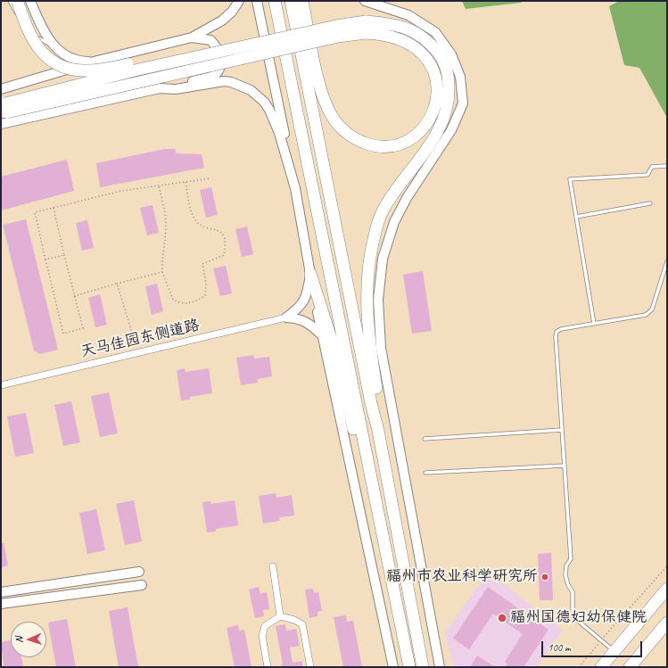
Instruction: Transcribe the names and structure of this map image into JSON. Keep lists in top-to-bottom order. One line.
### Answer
{"streets":{"street":["天马佳园东侧道路"]},"places":["福州市农业科学研究所","福州国德妇幼保健院"],"scale_bar":"100 m","north":"left"}
